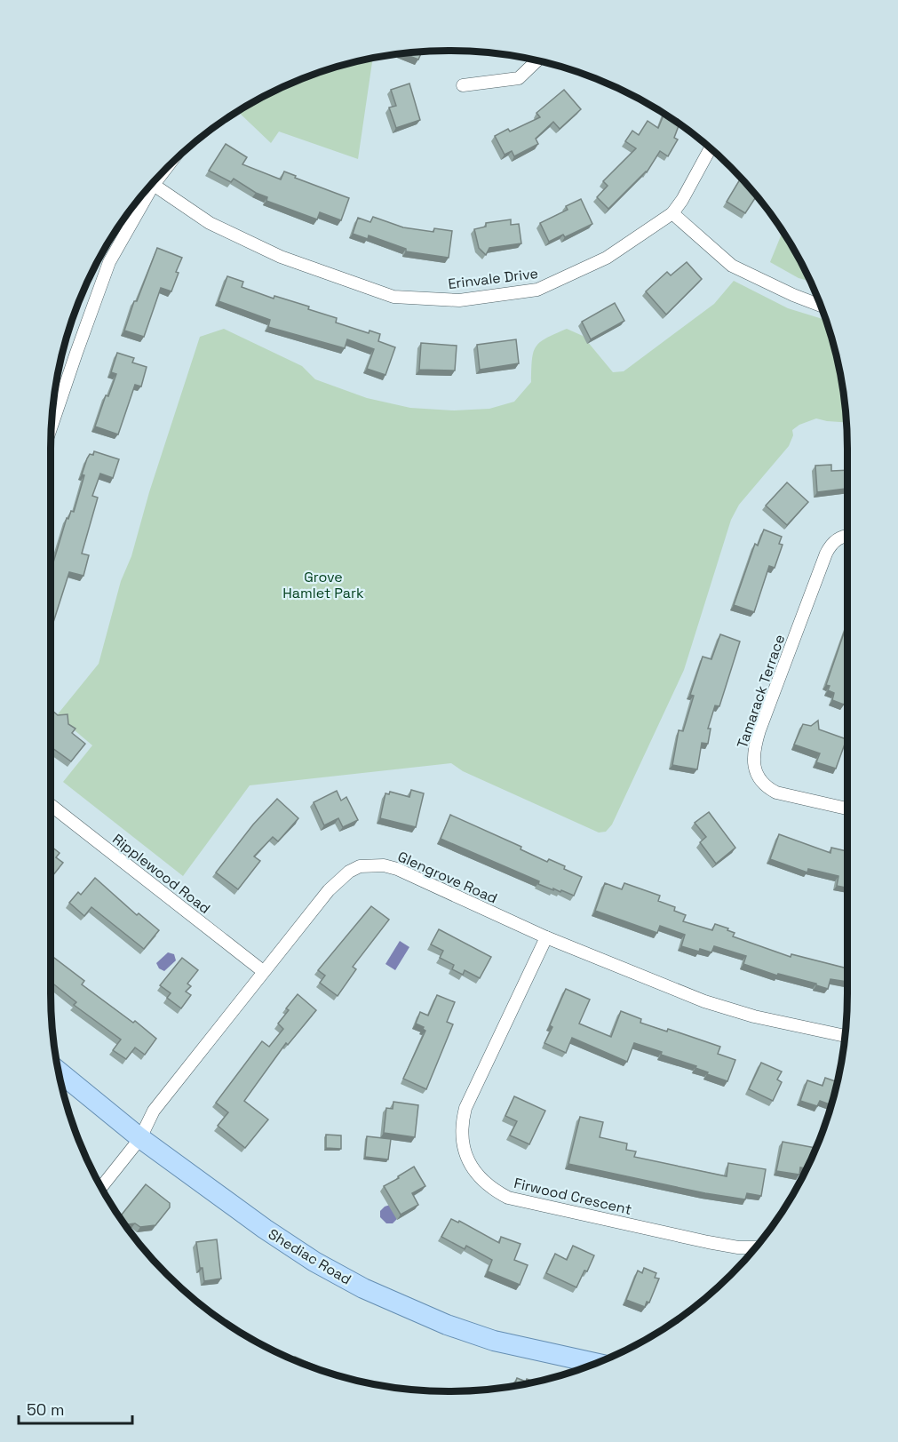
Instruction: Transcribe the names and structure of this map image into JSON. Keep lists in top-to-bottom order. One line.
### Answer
{"streets":{"main road":["Shediac Road"],"street":["Erinvale Drive","Tamarack Terrace","Ripplewood Road","Glengrove Road","Firwood Crescent"]},"crossings":[["Ripplewood Road","Glengrove Road"],["Glengrove Road","Firwood Crescent"],["Glengrove Road","Shediac Road"]],"parks":["Grove Hamlet Park"],"scale_bar":"50 m"}
